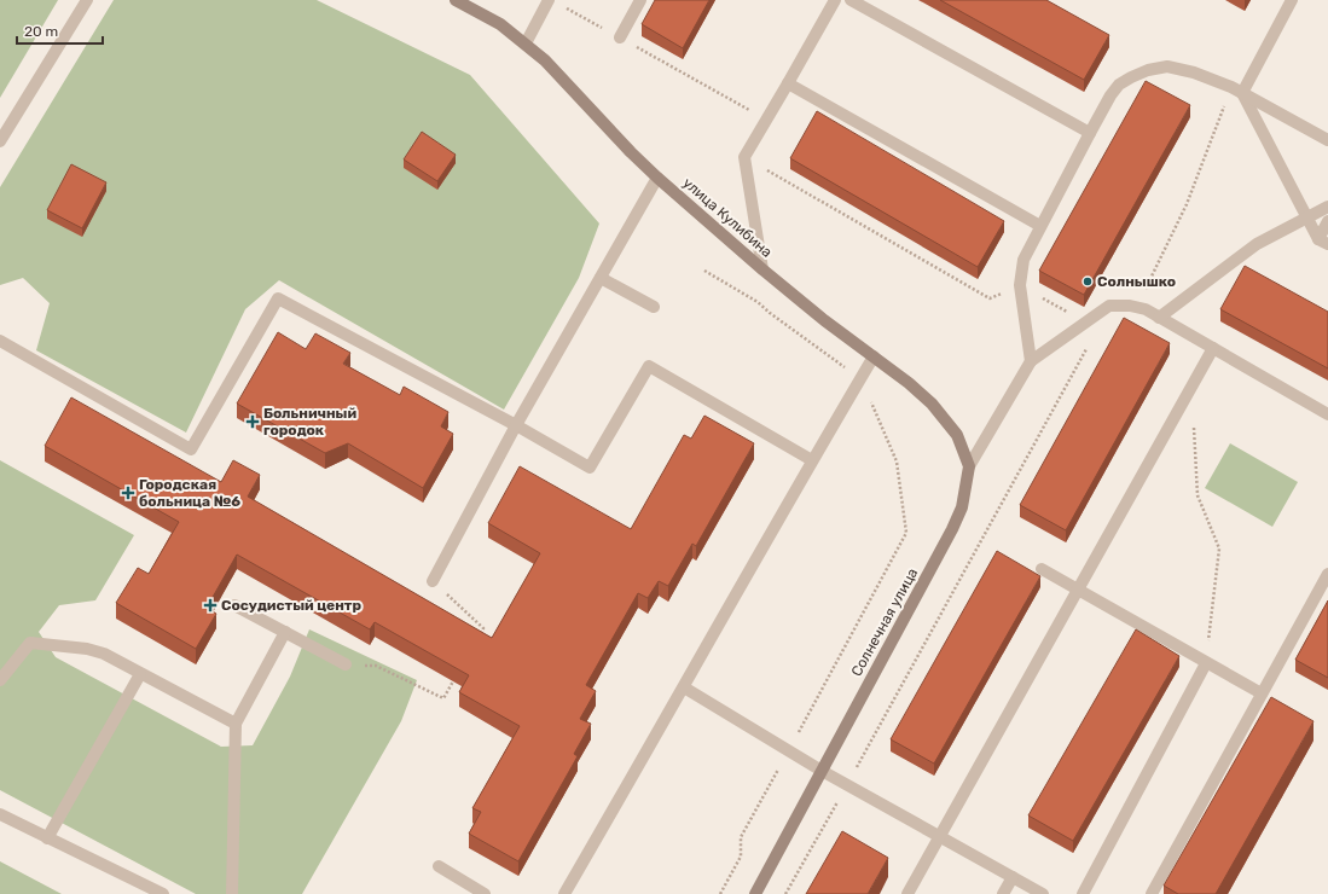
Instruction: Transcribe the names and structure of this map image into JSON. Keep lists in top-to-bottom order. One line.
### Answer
{"streets":{"street":["улица Кулибина","Солнечная улица"]},"crossings":[["улица Кулибина","Солнечная улица"]],"places":{"other":["Солнышко"],"health":["Больничный городок","Городская больница №6","Сосудистый центр"]},"scale_bar":"20 m"}
